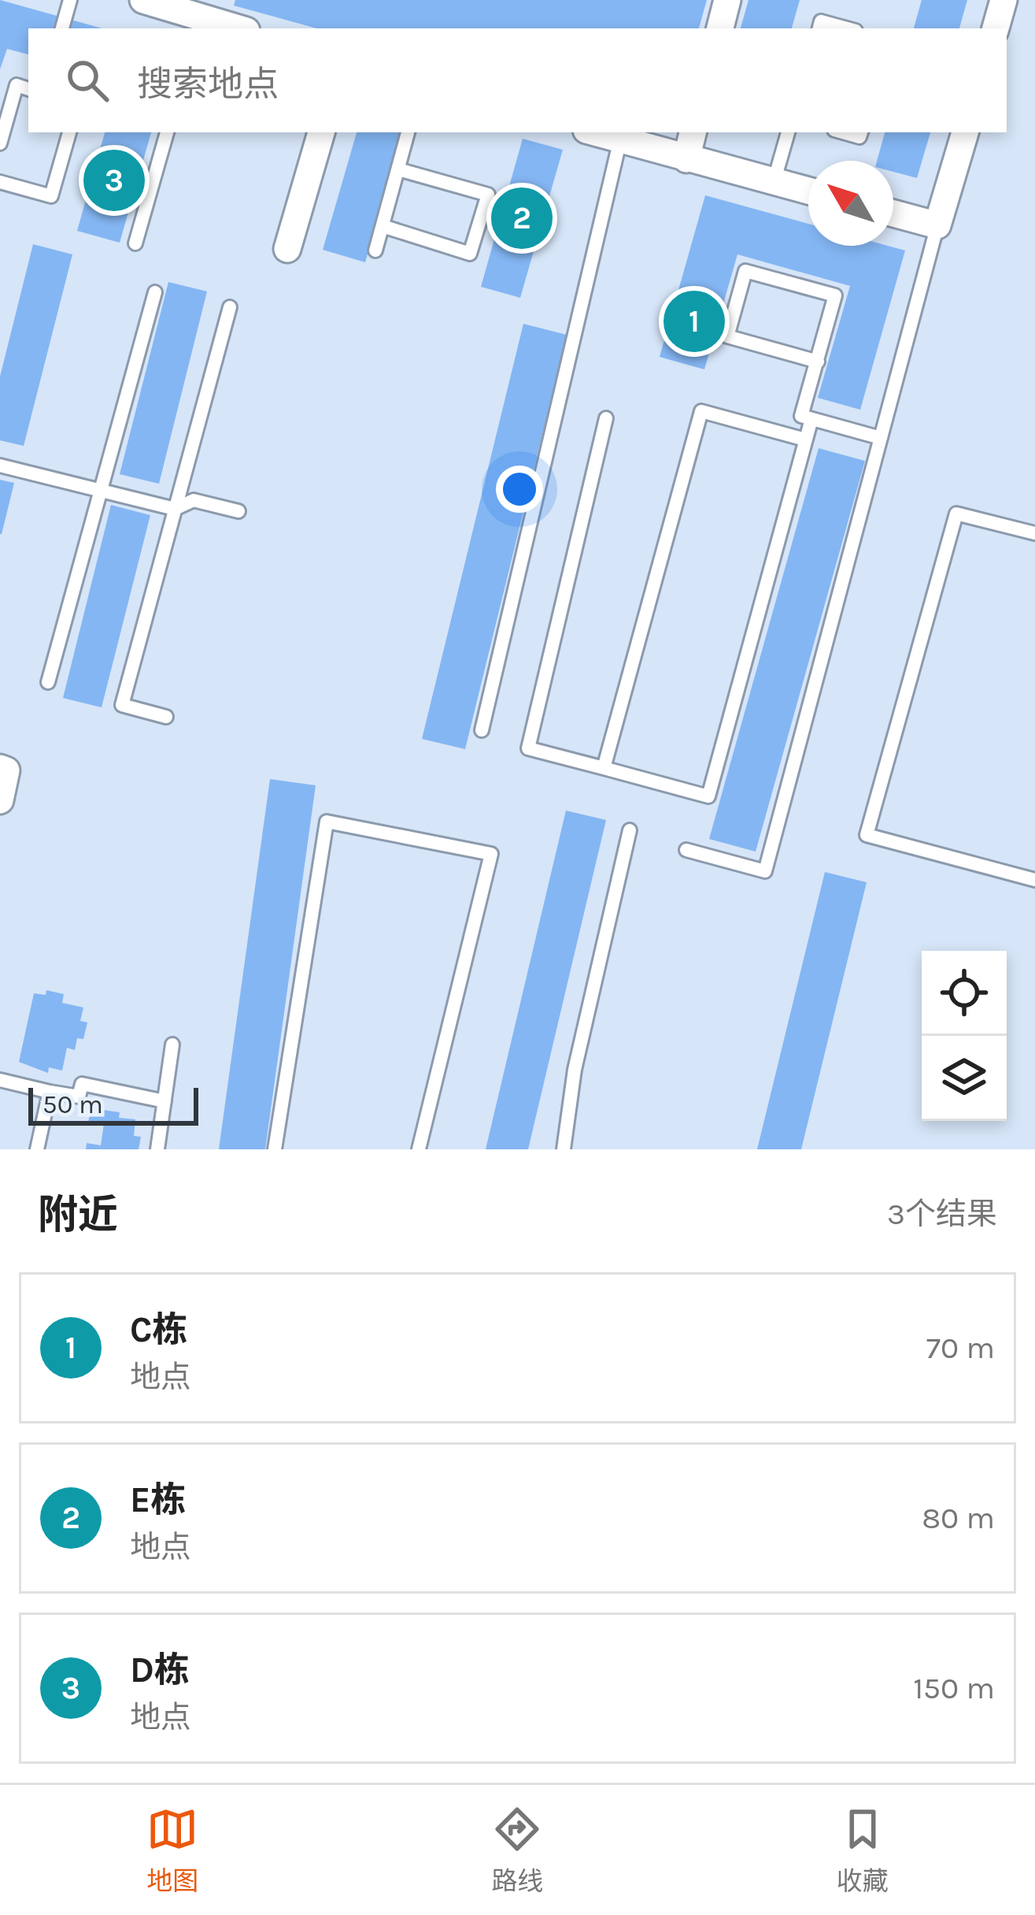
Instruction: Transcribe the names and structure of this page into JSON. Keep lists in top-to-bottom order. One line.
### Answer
{"scale_bar":"50 m","north":"top left","page":{"search":"搜索地点","pins":["3","2","1"],"scale":"50 m","heading":["附近","3个结果"],"list":[{"mark":"1","name":"C栋","note":"地点","value":"70 m"},{"mark":"2","name":"E栋","note":"地点","value":"80 m"},{"mark":"3","name":"D栋","note":"地点","value":"150 m"}],"nav":["地图","路线","收藏"]}}
